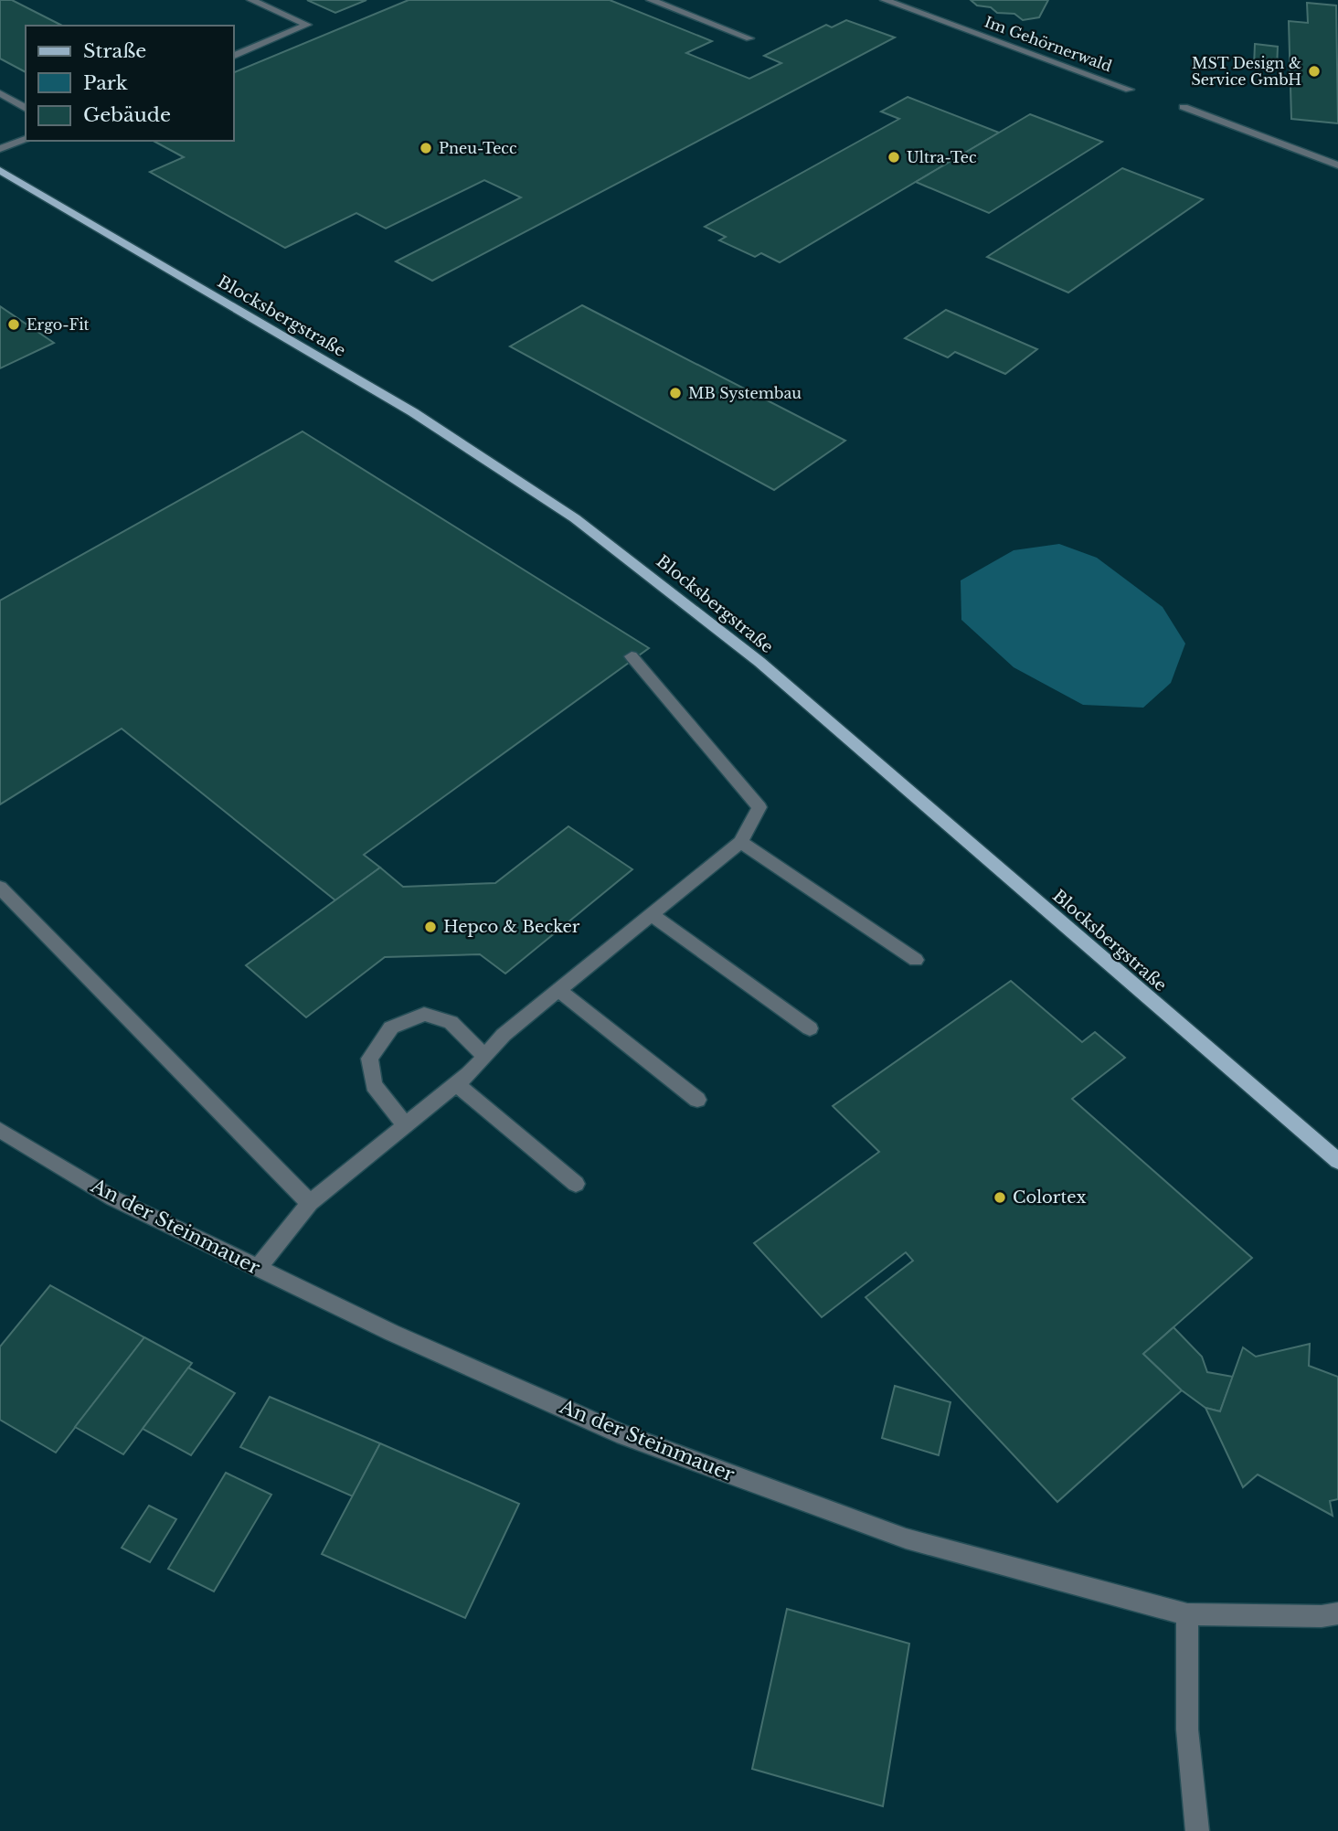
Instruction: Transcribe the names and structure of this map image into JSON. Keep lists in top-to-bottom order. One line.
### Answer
{"streets":{"main road":["Blocksbergstraße"],"street":["Im Gehörnerwald","An der Steinmauer"]},"places":["MST Design & Service GmbH","Pneu-Tecc","Ultra-Tec","Ergo-Fit","MB Systembau","Hepco & Becker","Colortex"],"legend":["Straße","Park","Gebäude"]}
